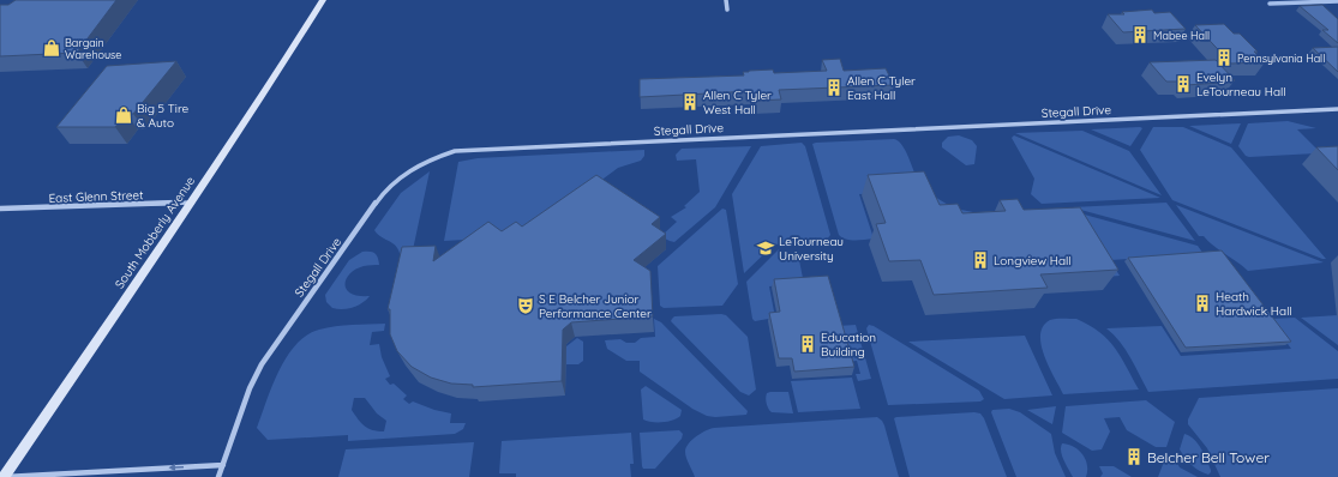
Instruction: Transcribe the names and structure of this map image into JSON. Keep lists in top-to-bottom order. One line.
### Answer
{"streets":{"main road":["South Mobberly Avenue"],"street":["Stegall Drive","East Glenn Street"]},"crossings":[["East Glenn Street","South Mobberly Avenue"]],"places":{"building":["Mabee Hall","Pennsylvania Hall","Evelyn LeTourneau Hall","Allen C Tyler East Hall","Allen C Tyler West Hall","Longview Hall","Heath Hardwick Hall","Education Building","Belcher Bell Tower"],"shop":["Bargain Warehouse","Big 5 Tire & Auto"],"school or university":["LeTourneau University"],"theatre":["S E Belcher Junior Performance Center"]}}
